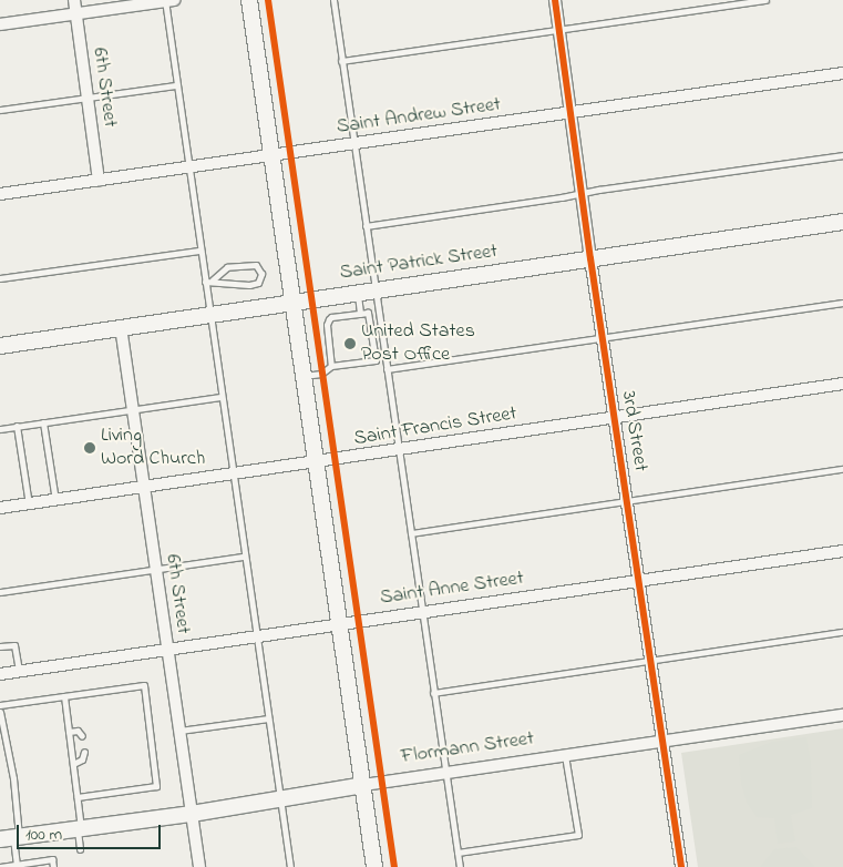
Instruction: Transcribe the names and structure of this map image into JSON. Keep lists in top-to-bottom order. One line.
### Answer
{"streets":{"main road":["Saint Patrick Street","Flormann Street"],"street":["6th Street","Saint Andrew Street","Saint Francis Street","3rd Street","Saint Anne Street"]},"crossings":[["6th Street","Saint Andrew Street"],["6th Street","Saint Patrick Street"],["6th Street","Saint Francis Street"],["6th Street","Saint Anne Street"],["6th Street","Flormann Street"],["Saint Andrew Street","3rd Street"],["Saint Patrick Street","3rd Street"],["Saint Francis Street","3rd Street"],["3rd Street","Saint Anne Street"],["3rd Street","Flormann Street"]],"places":["United States Post Office","Living Word Church"],"scale_bar":"100 m"}
